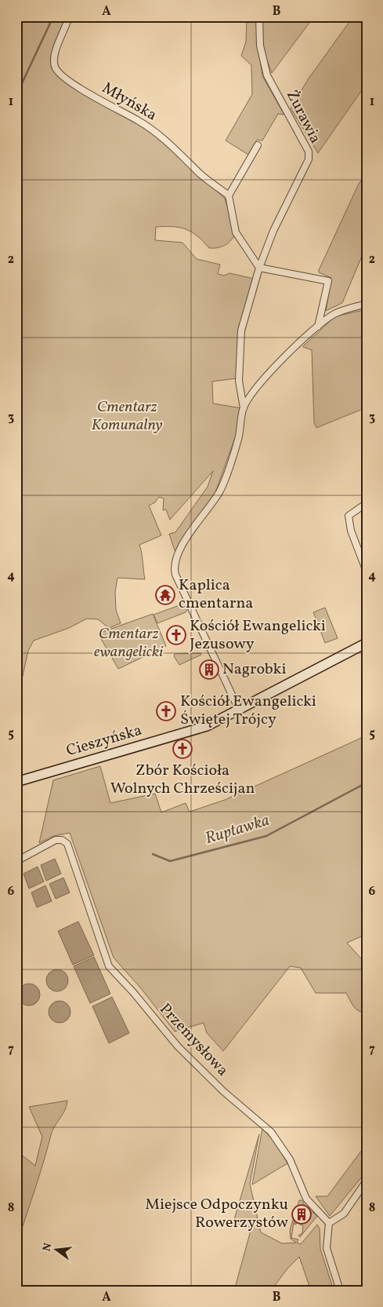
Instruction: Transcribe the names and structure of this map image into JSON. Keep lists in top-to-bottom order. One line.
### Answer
{"streets":{"main road":["Cieszyńska"],"street":["Młyńska","Żurawia","Przemysłowa"]},"water":["Ruptawka"],"parks":["Cmentarz Komunalny","Cmentarz ewangelicki"],"places":{"temple":["Kaplica cmentarna"],"church":["Kościół Ewangelicki Jezusowy","Kościół Ewangelicki Świętej Trójcy","Zbór Kościoła Wolnych Chrześcijan"],"building":["Nagrobki","Miejsce Odpoczynku Rowerzystów"]},"north":"left","grid":{"columns":["A","B"],"rows":["1","2","3","4","5","6","7","8"]}}
